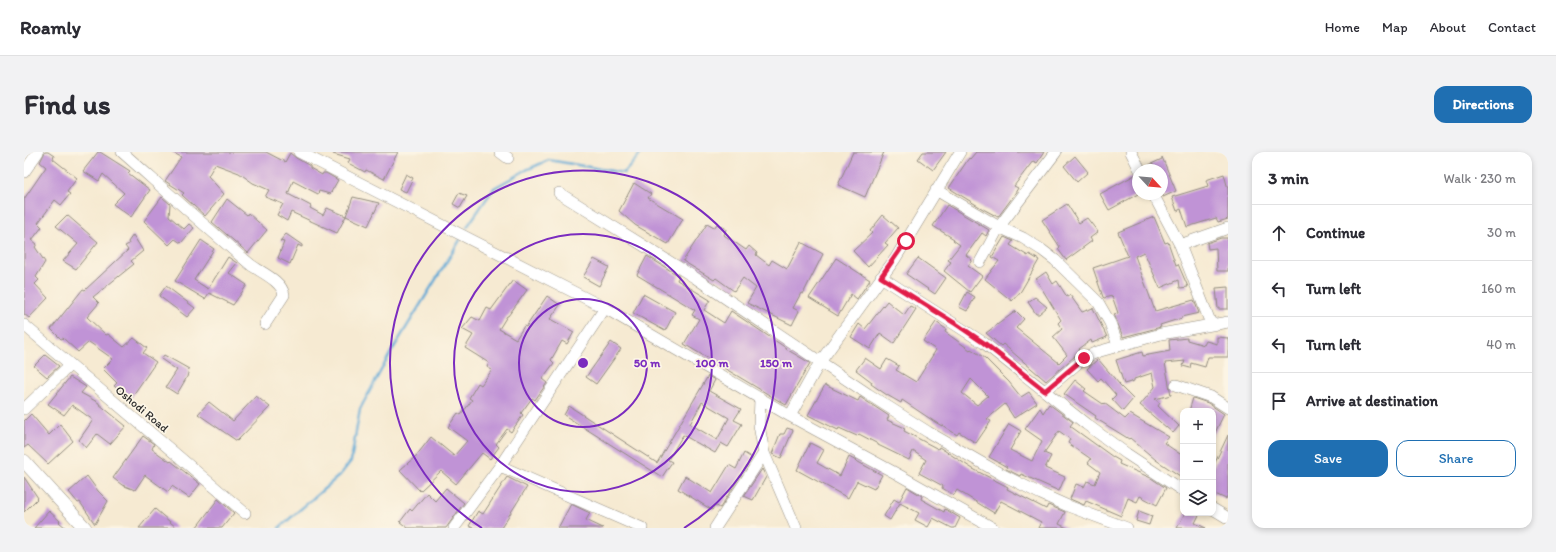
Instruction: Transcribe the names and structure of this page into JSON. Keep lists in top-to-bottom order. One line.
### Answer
{"streets":{"street":["Oshodi Road"]},"north":"bottom right","page":{"header":"Roamly","nav":["Home","Map","About","Contact"],"buttons":["Directions",["Save","Share"]],"title":"Find us","heading":["3 min","Walk · 230 m"],"list":[["Continue","30 m"],["Turn left","160 m"],["Turn left","40 m"],"Arrive at destination"],"map_buttons":["+","−"]},"rings":["50 m","100 m","150 m"]}
